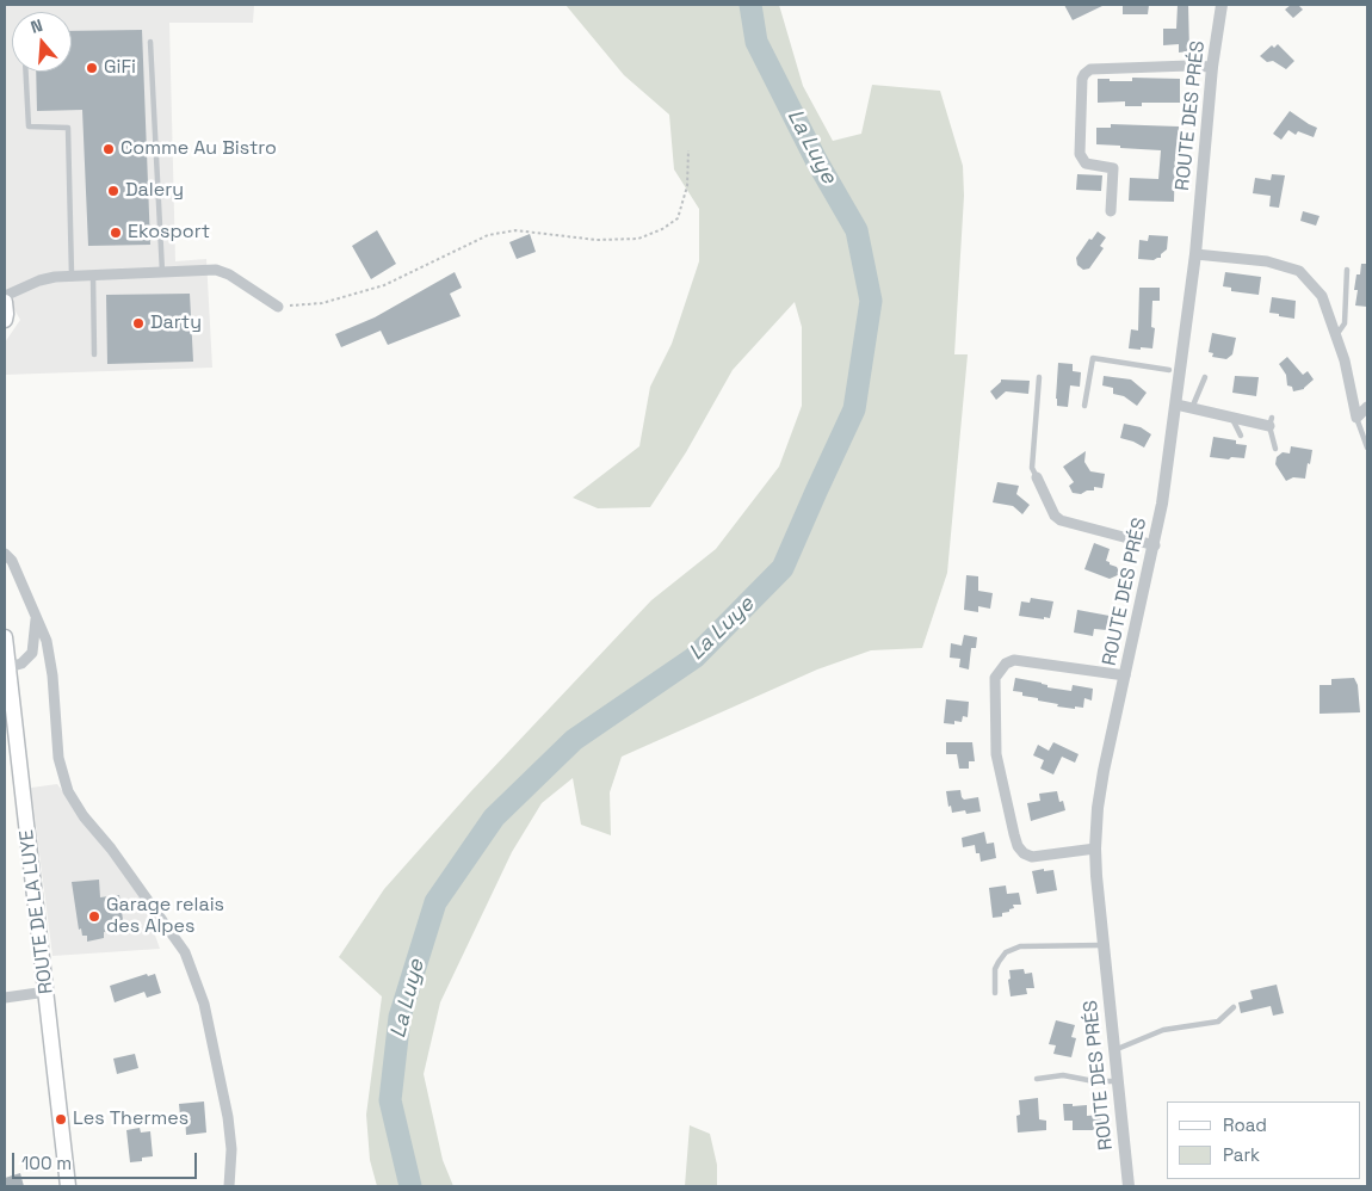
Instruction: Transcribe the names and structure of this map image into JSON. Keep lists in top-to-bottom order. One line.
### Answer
{"streets":{"main road":["ROUTE DE LA LUYE"],"street":["ROUTE DES PRÉS"]},"water":["La Luye"],"places":["GiFi","Comme Au Bistro","Dalery","Ekosport","Darty","Garage relais des Alpes","Les Thermes"],"legend":["Road","Park"],"scale_bar":"100 m","north":"top"}
